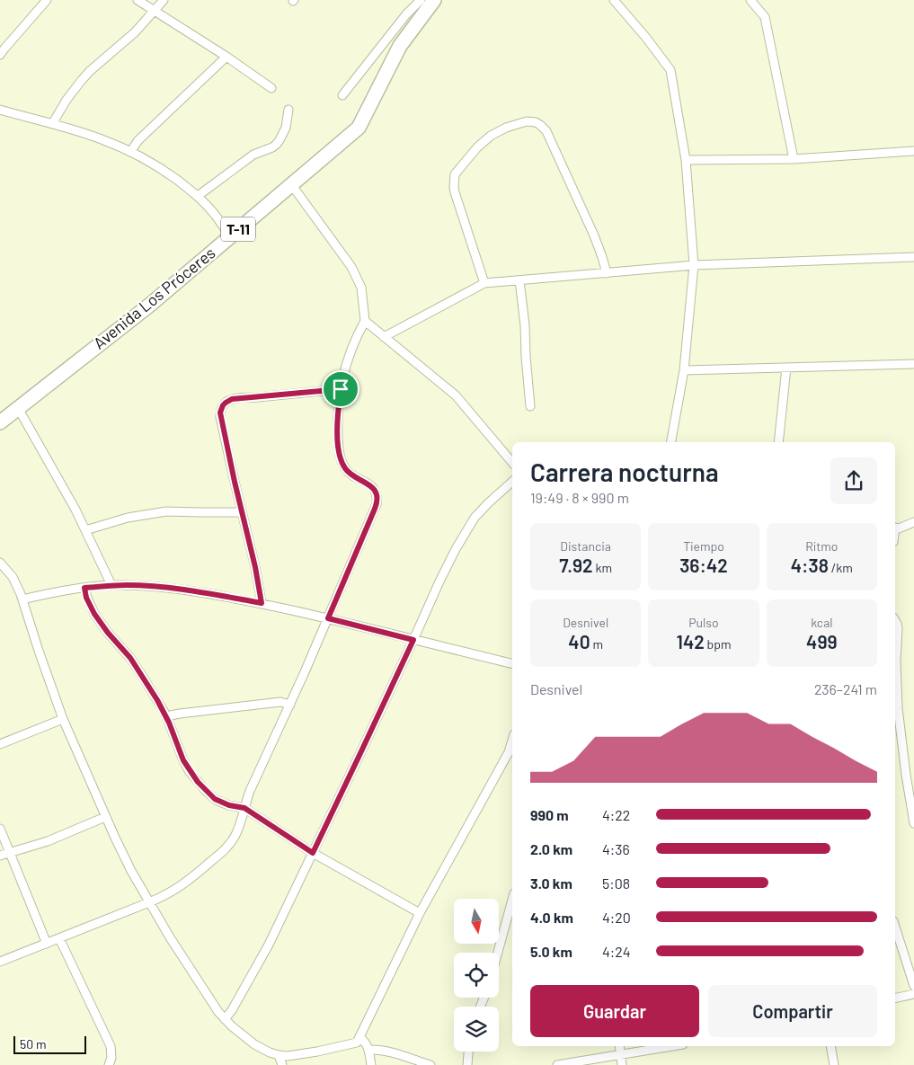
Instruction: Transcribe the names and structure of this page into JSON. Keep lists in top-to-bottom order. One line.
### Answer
{"streets":{"highway":["T-11","Avenida Los Próceres"]},"scale_bar":"50 m","north":"bottom","page":{"heading":["Carrera nocturna","19:49 · 8 × 990 m"],"stats":[["Distancia","7.92 km"],["Tiempo","36:42"],["Ritmo","4:38 /km"],["Desnivel","40 m"],["Pulso","142 bpm"],["kcal","499"]],"chart":["Desnivel","236–241 m"],"list":[{"name":"990 m","note":"4:22"},{"name":"2.0 km","note":"4:36"},{"name":"3.0 km","note":"5:08"},{"name":"4.0 km","note":"4:20"},{"name":"5.0 km","note":"4:24"}],"buttons":["Guardar","Compartir"],"scale":"50 m"}}
